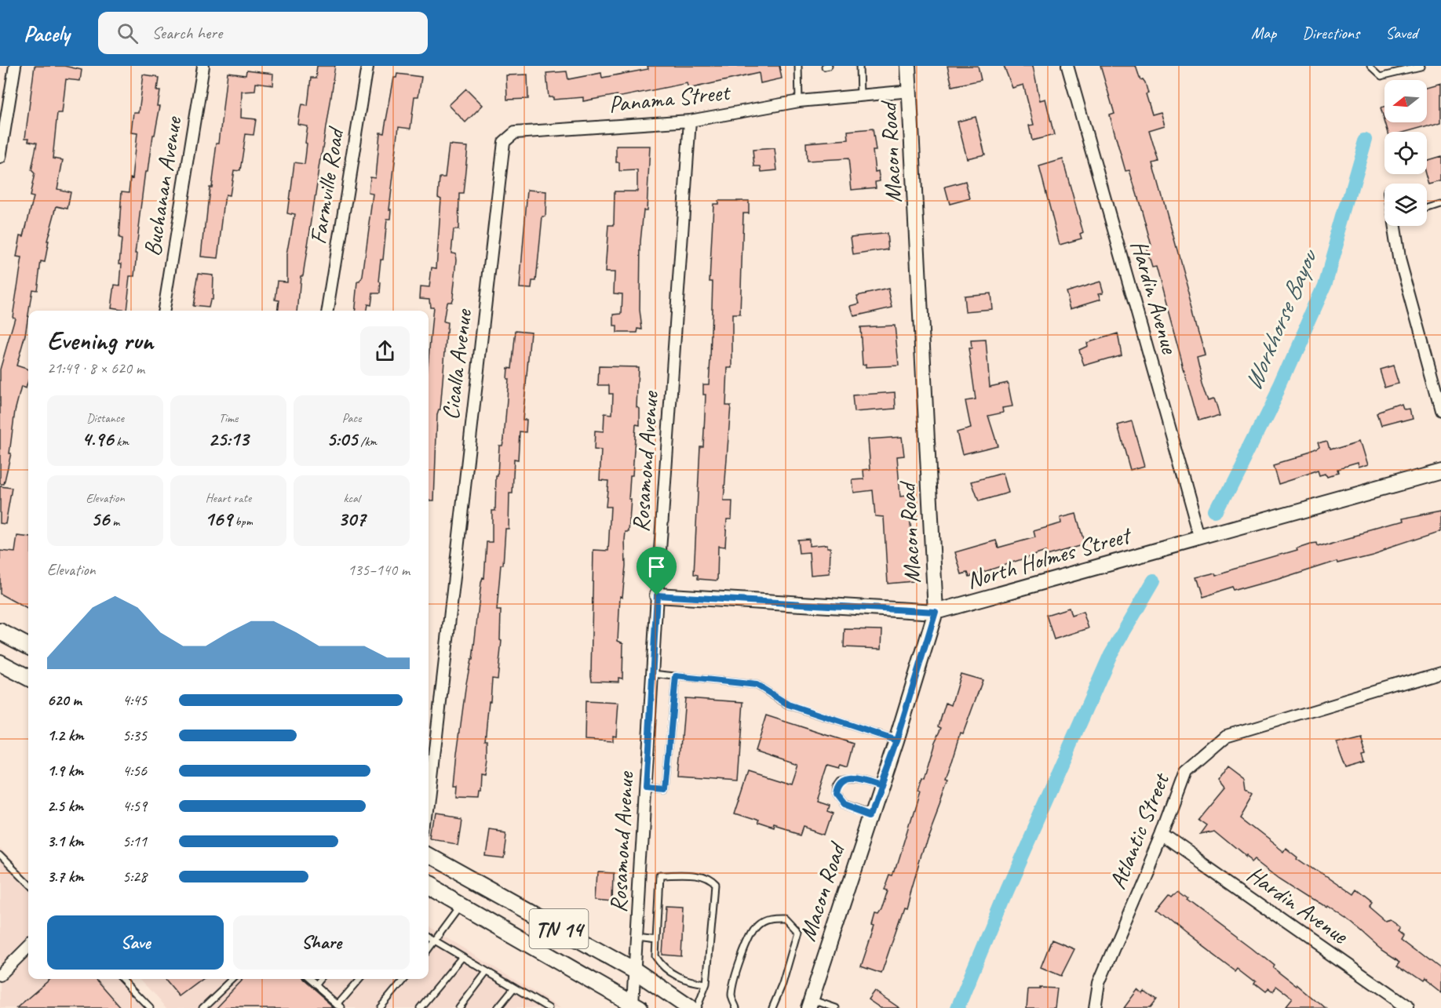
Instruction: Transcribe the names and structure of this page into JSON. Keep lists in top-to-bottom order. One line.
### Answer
{"streets":{"main road":["Macon Road","North Holmes Street","TN 14"],"street":["Panama Street","Buchanan Avenue","Farmville Road","Hardin Avenue","Cicalla Avenue","Rosamond Avenue","Atlantic Street"]},"crossings":[["Panama Street","Macon Road"],["Panama Street","Cicalla Avenue"],["Panama Street","Rosamond Avenue"],["Macon Road","North Holmes Street"],["Hardin Avenue","North Holmes Street"],["Hardin Avenue","Atlantic Street"],["Rosamond Avenue","North Holmes Street"],["Rosamond Avenue","TN 14"]],"water":["Workhorse Bayou"],"north":"left","page":{"header":"Pacely","search":"Search here","nav":["Map","Directions","Saved"],"heading":["Evening run","21:49 · 8 × 620 m"],"stats":[["Distance","4.96 km"],["Time","25:13"],["Pace","5:05 /km"],["Elevation","56 m"],["Heart rate","169 bpm"],["kcal","307"]],"chart":["Elevation","135–140 m"],"list":[{"name":"620 m","note":"4:45"},{"name":"1.2 km","note":"5:35"},{"name":"1.9 km","note":"4:56"},{"name":"2.5 km","note":"4:59"},{"name":"3.1 km","note":"5:11"},{"name":"3.7 km","note":"5:28"}],"buttons":["Save","Share"]}}
